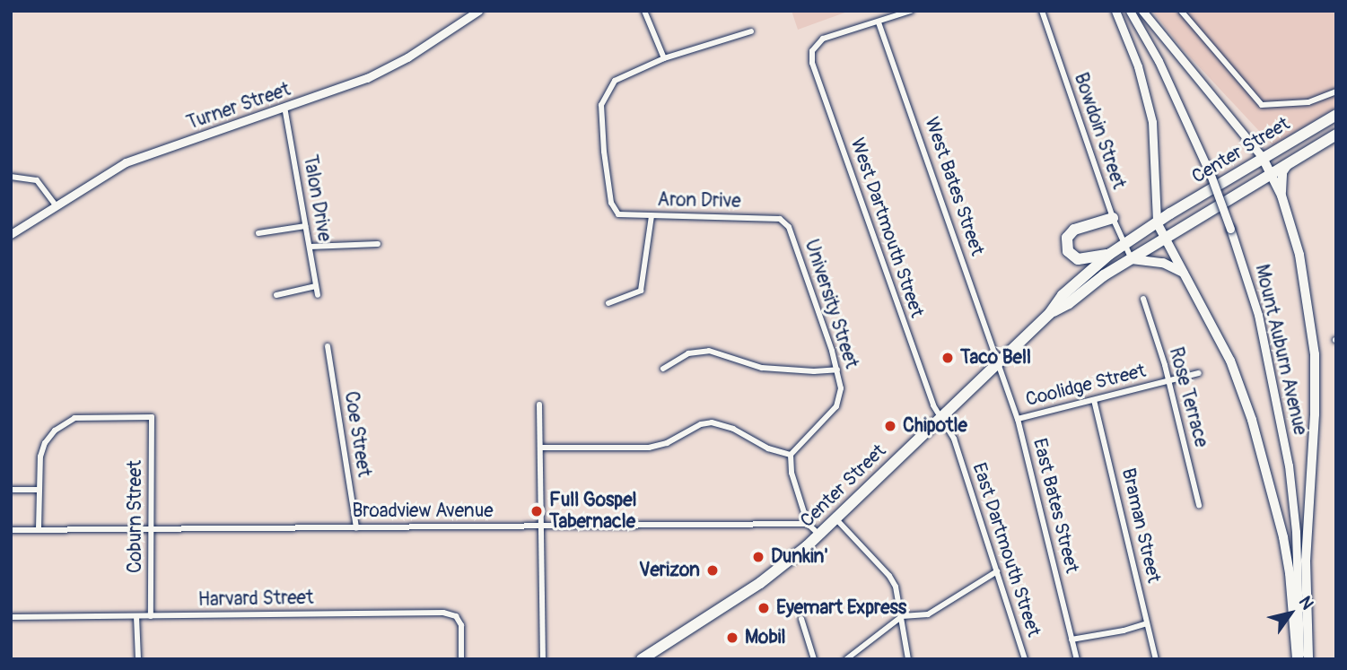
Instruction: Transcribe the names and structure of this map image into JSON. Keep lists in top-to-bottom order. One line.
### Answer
{"streets":{"highway":["Center Street"],"main road":["Turner Street","Mount Auburn Avenue"],"street":["Bowdoin Street","West Bates Street","Talon Drive","Aron Drive","West Dartmouth Street","University Street","Coolidge Street","Rose Terrace","Coe Street","East Bates Street","Broadview Avenue","Coburn Street","Braman Street","East Dartmouth Street","Harvard Street"]},"crossings":[["Turner Street","Talon Drive"],["Bowdoin Street","Center Street"],["Center Street","West Bates Street"],["Center Street","West Dartmouth Street"],["Center Street","East Bates Street"],["Center Street","East Dartmouth Street"],["West Bates Street","West Dartmouth Street"],["West Bates Street","East Bates Street"],["Aron Drive","University Street"],["West Dartmouth Street","East Dartmouth Street"],["Coolidge Street","Rose Terrace"],["Coolidge Street","East Bates Street"],["Coolidge Street","Braman Street"],["Coe Street","Broadview Avenue"],["Broadview Avenue","Coburn Street"],["Coburn Street","Harvard Street"]],"places":["Taco Bell","Chipotle","Full Gospel Tabernacle","Dunkin'","Verizon","Eyemart Express","Mobil"],"north":"top right"}
